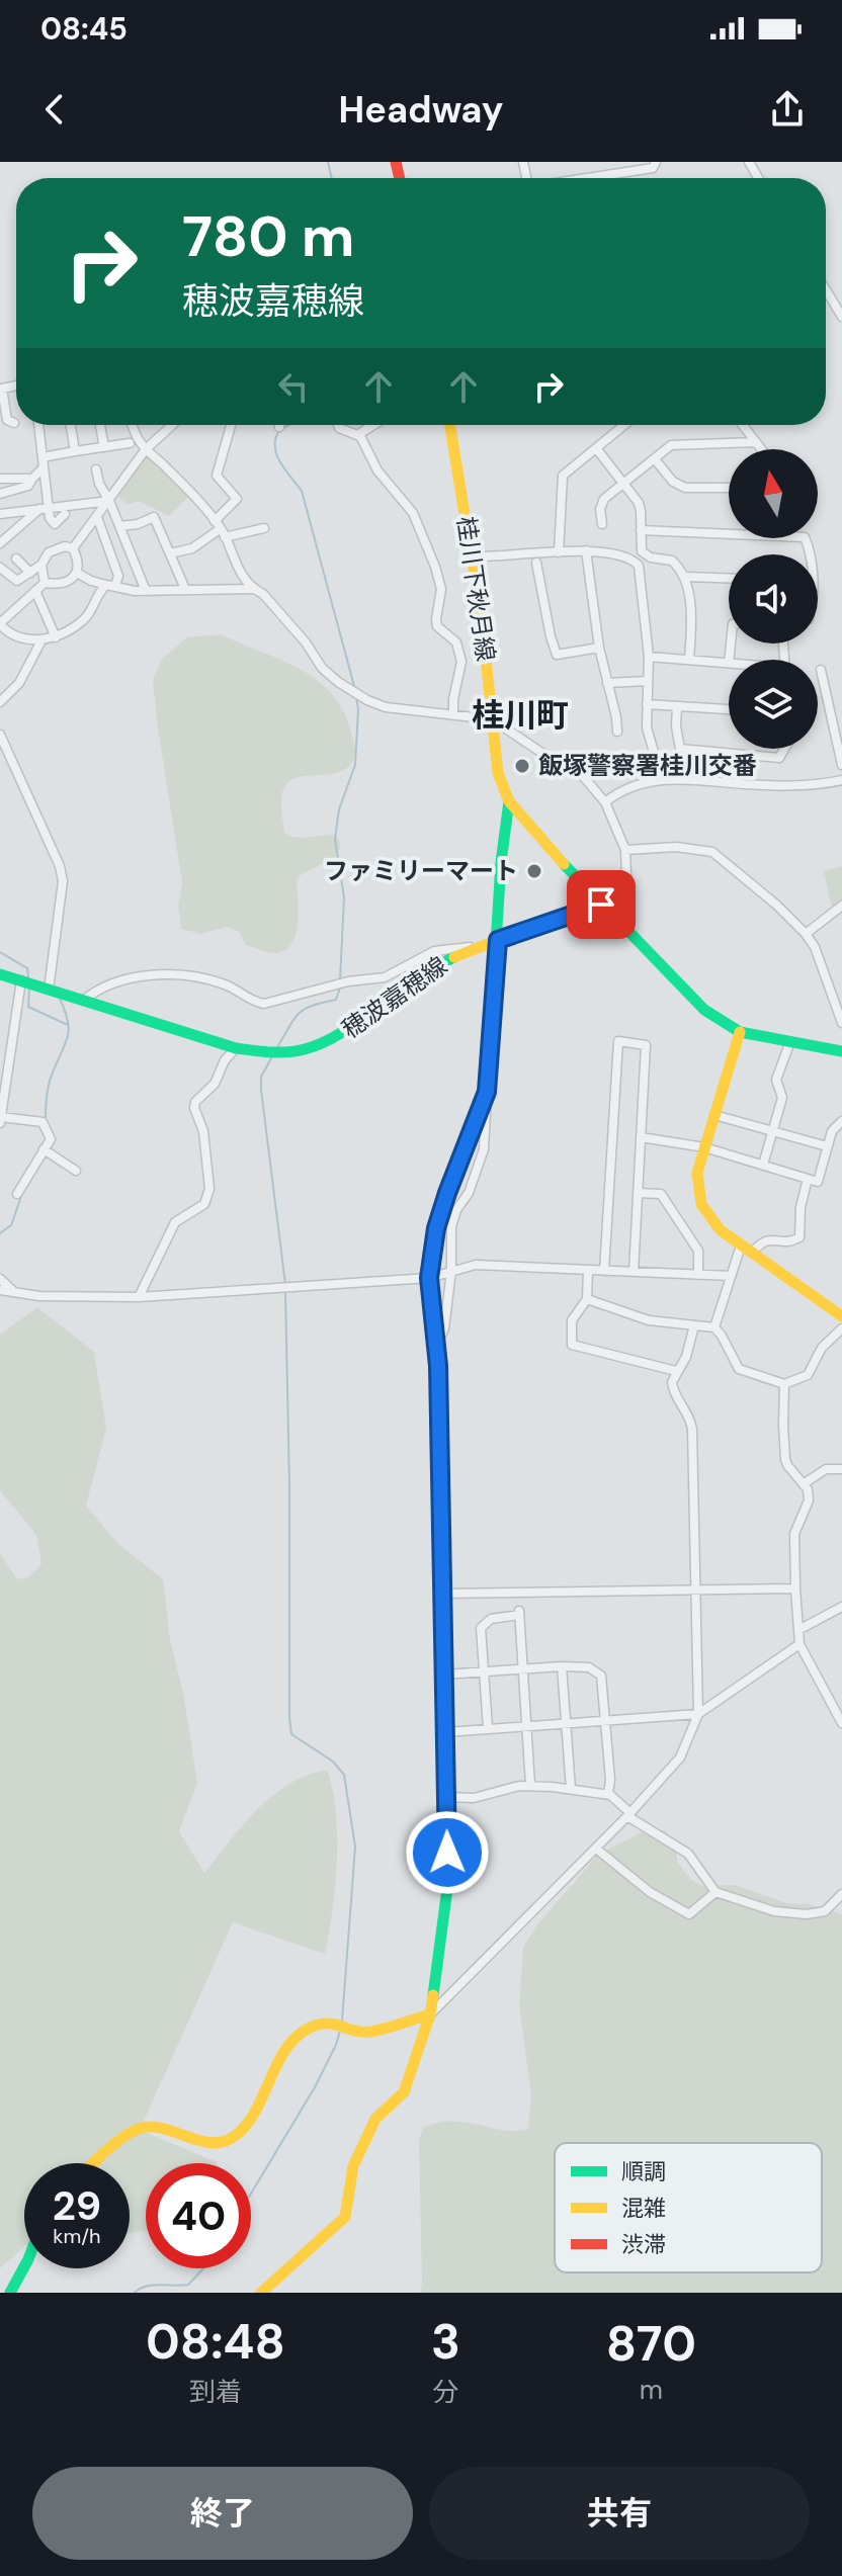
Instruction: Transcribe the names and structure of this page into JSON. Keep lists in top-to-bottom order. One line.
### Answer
{"streets":{"street":["桂川下秋月線","穂波嘉穂線"]},"crossings":[["桂川下秋月線","穂波嘉穂線"]],"districts":["桂川町"],"places":["飯塚警察署桂川交番","ファミリーマート"],"legend":["順調","混雑","渋滞"],"north":"top","page":{"status":"08:45","header":"Headway","turn":["780 m","穂波嘉穂線"],"speed":"29 km/h","limit":"40","eta":["08:48","到着","3","分","870","m"],"buttons":["終了","共有"]}}
